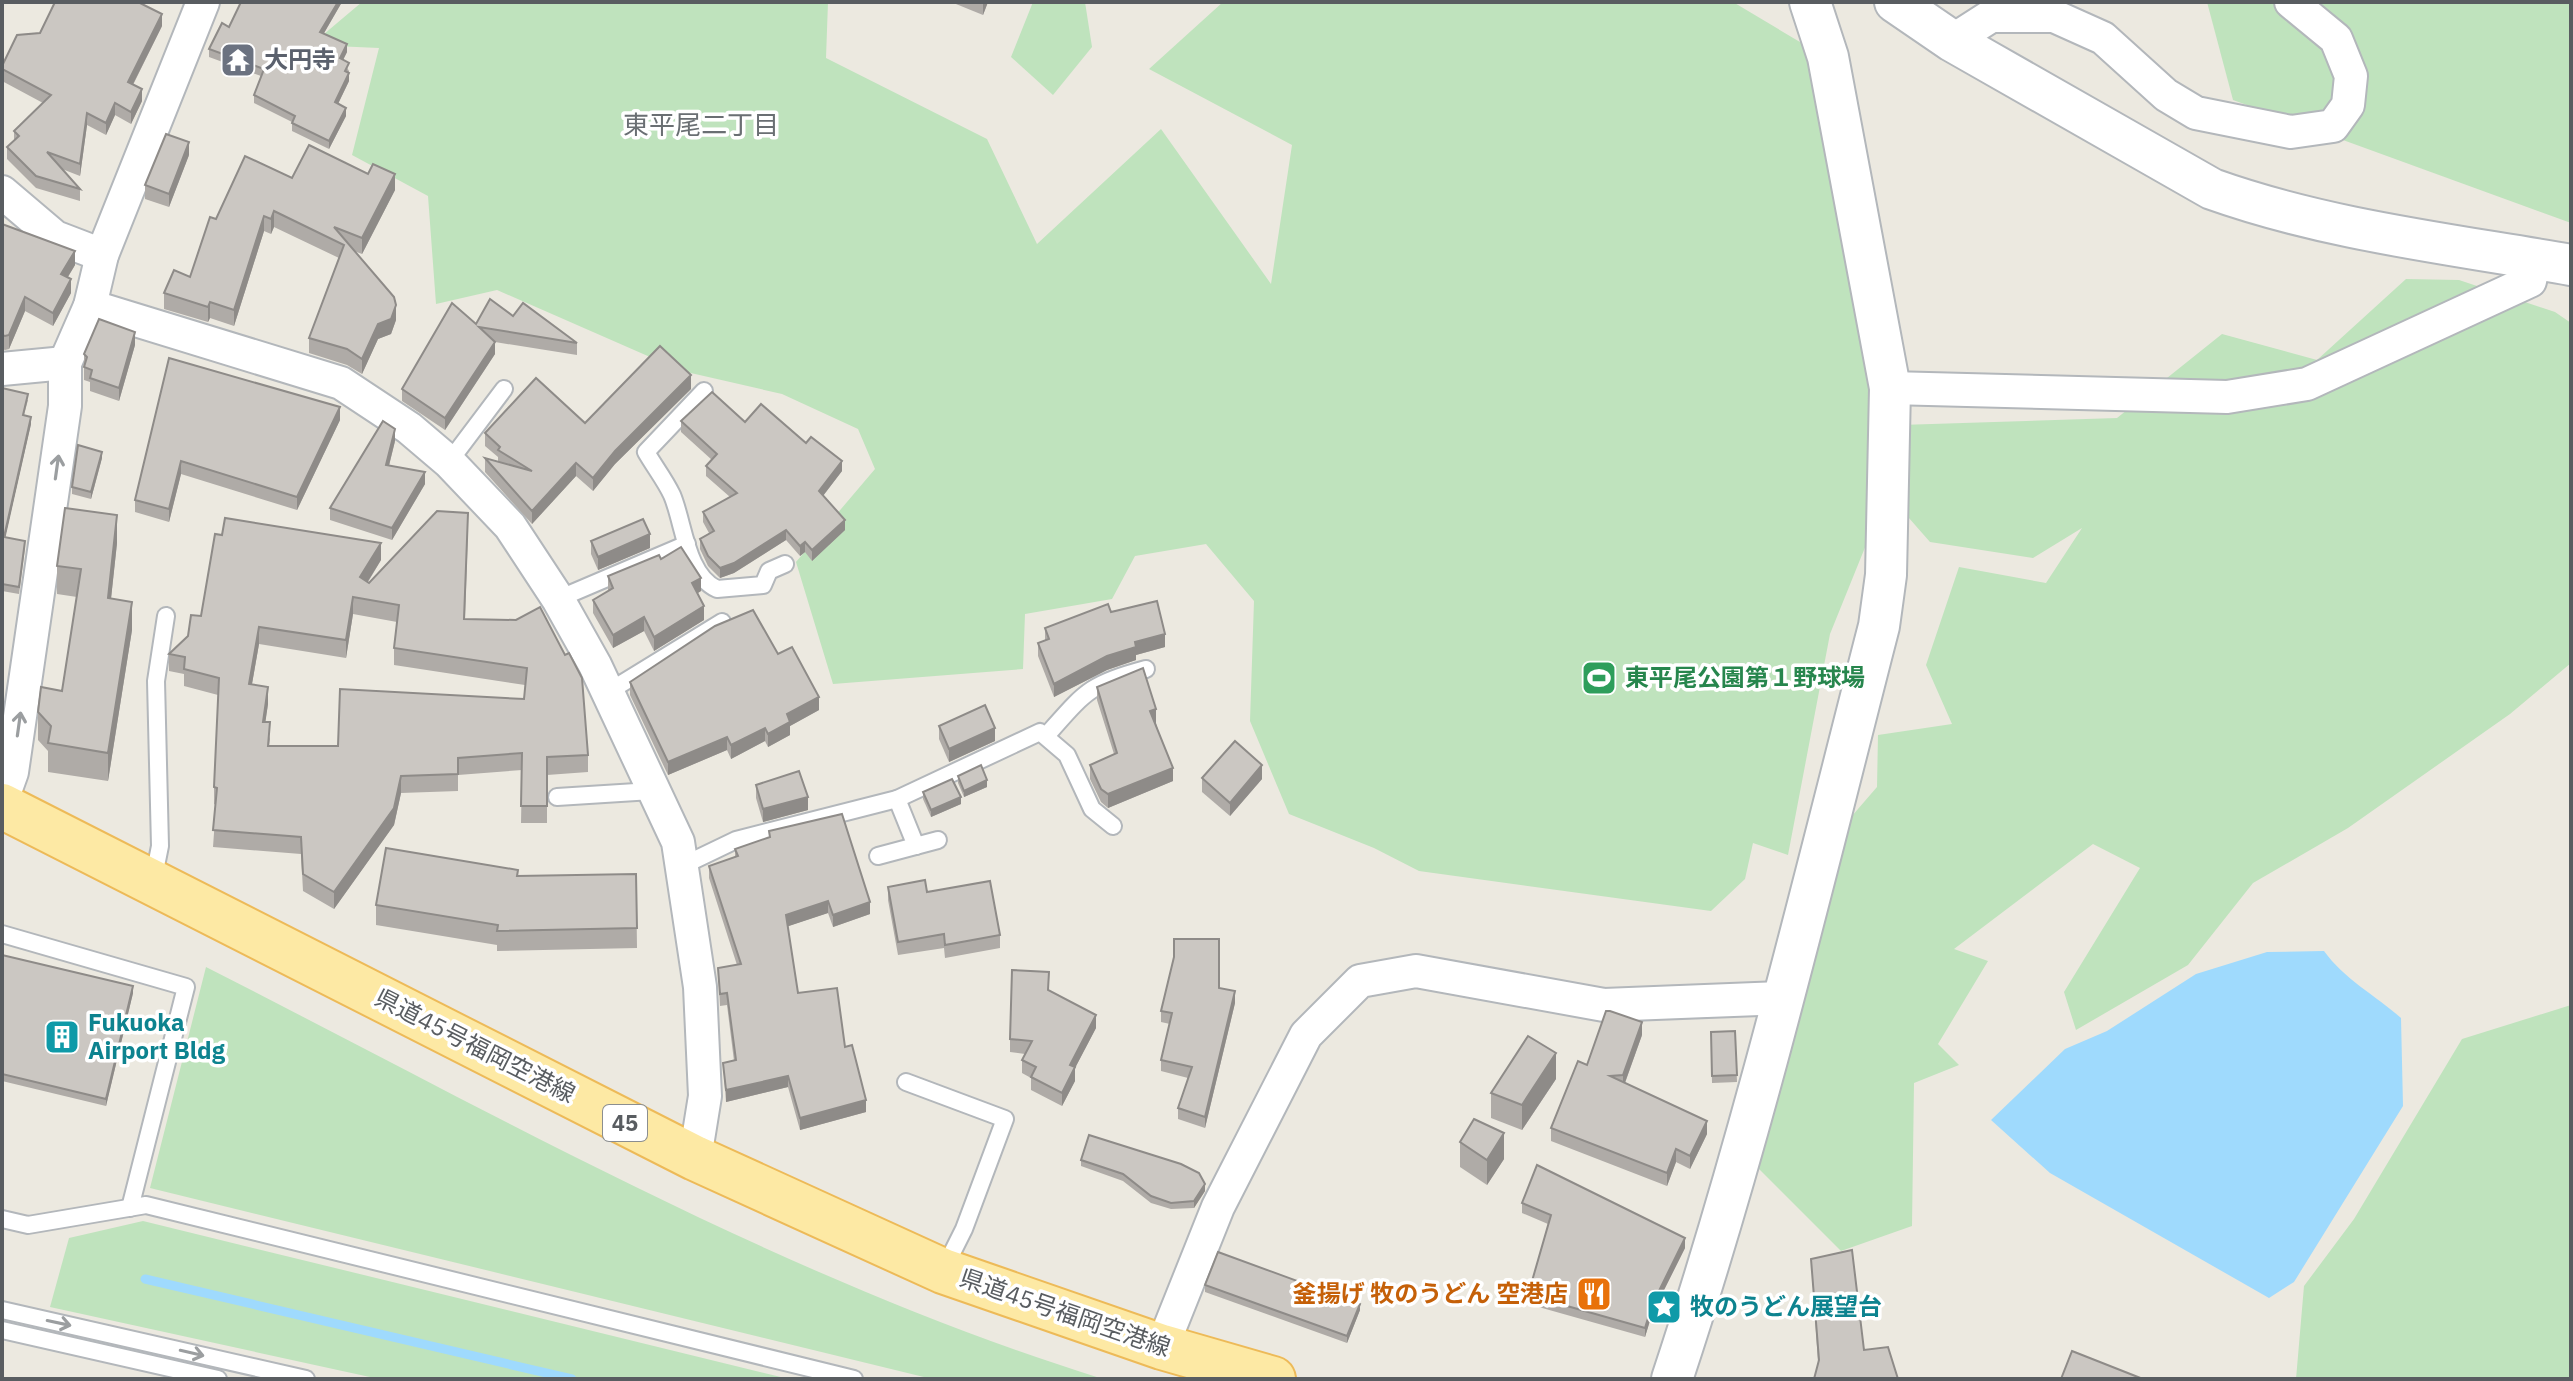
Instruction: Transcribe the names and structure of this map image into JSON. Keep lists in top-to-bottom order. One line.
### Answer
{"streets":{"main road":["県道45号福岡空港線","45"]},"districts":["東平尾二丁目"],"places":{"temple":["大円寺"],"sports":["東平尾公園第１野球場"],"building":["Fukuoka Airport Bldg"],"restaurant":["釜揚げ 牧のうどん 空港店"],"place":["牧のうどん展望台"]}}
